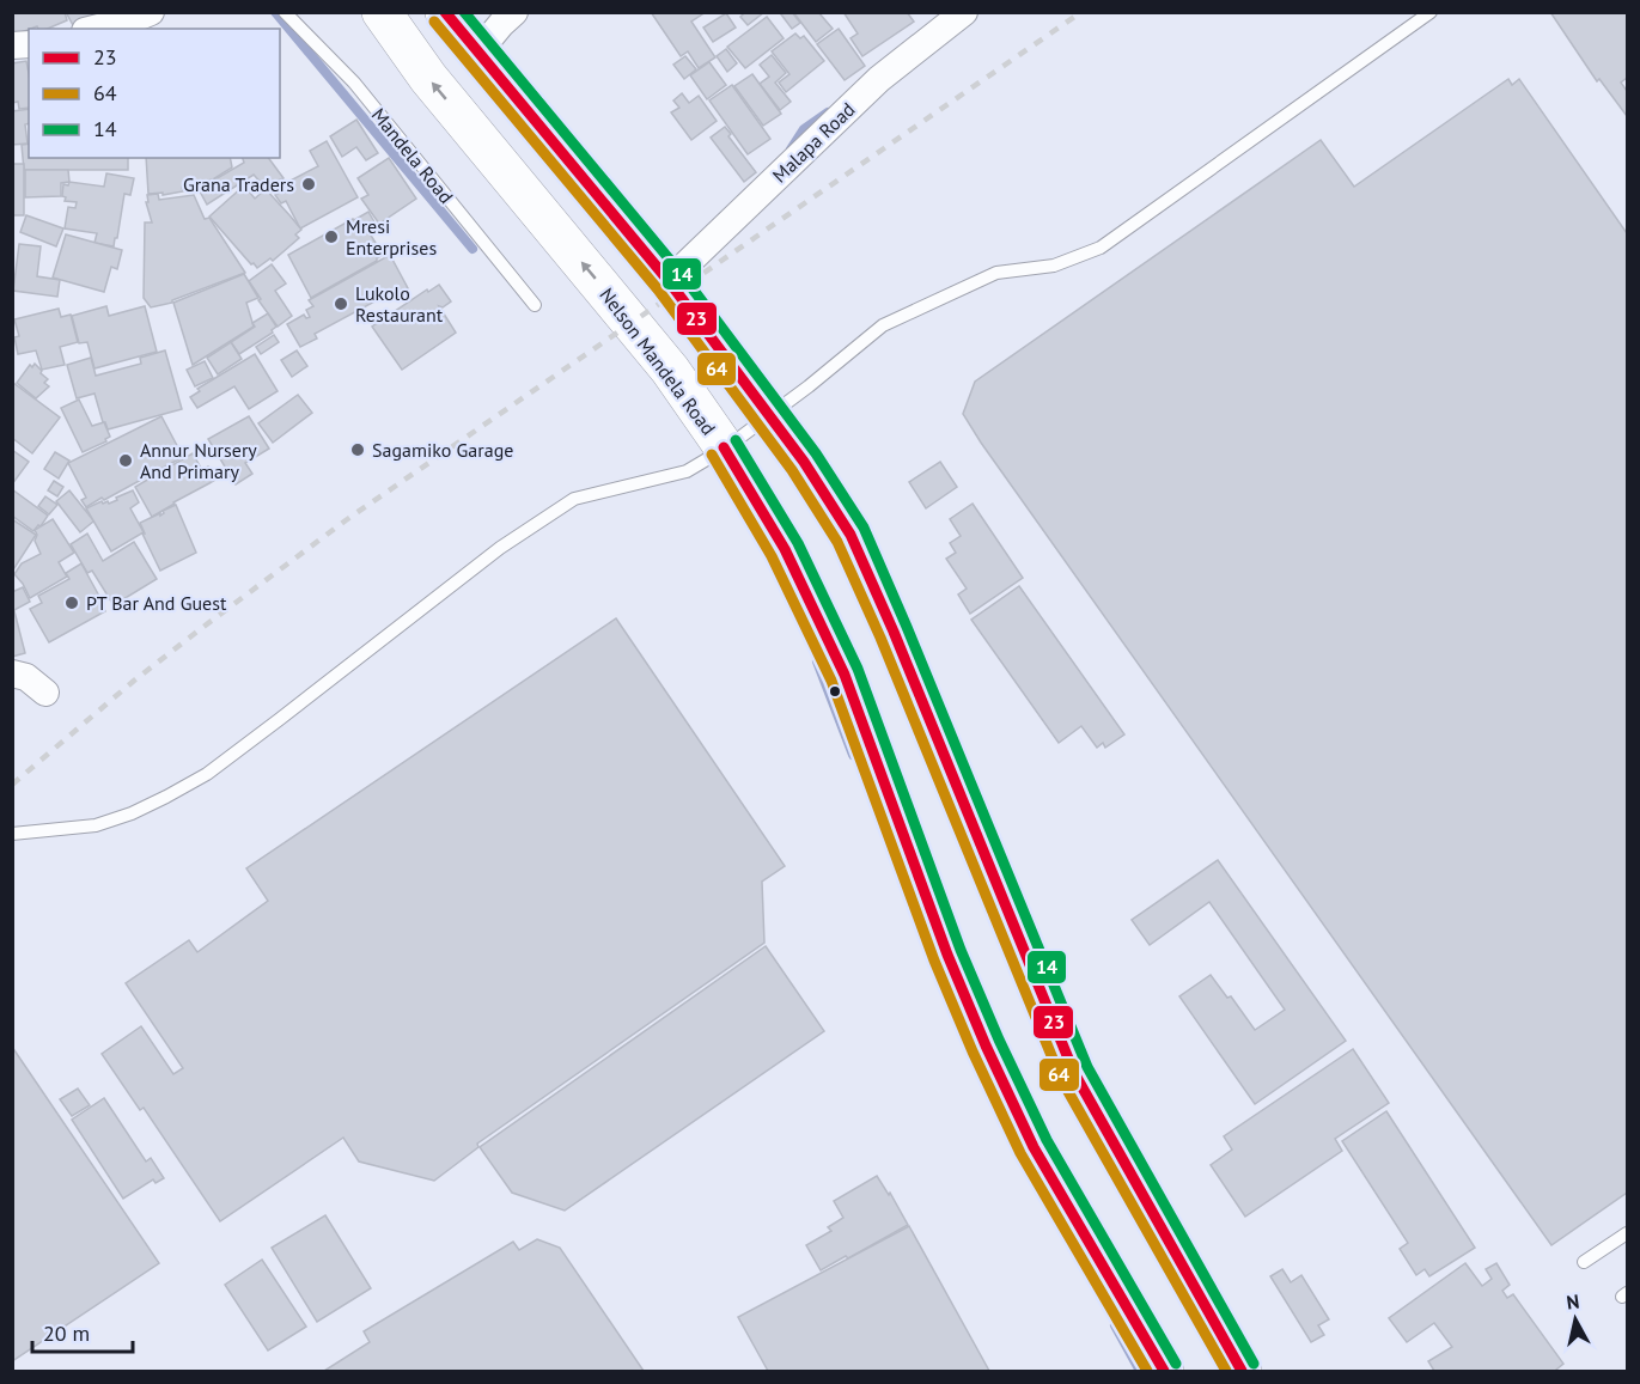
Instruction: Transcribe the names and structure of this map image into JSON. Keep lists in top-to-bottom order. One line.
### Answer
{"streets":{"main road":["Nelson Mandela Road"],"street":["Malapa Road"],"lane":["Mandela Road"]},"places":["Grana Traders","Mresi Enterprises","Lukolo Restaurant","Sagamiko Garage","Annur Nursery And Primary","PT Bar And Guest"],"lines":["transit line 23","transit line 14","transit line 64"],"legend":["23","64","14"],"scale_bar":"20 m","north":"top"}
